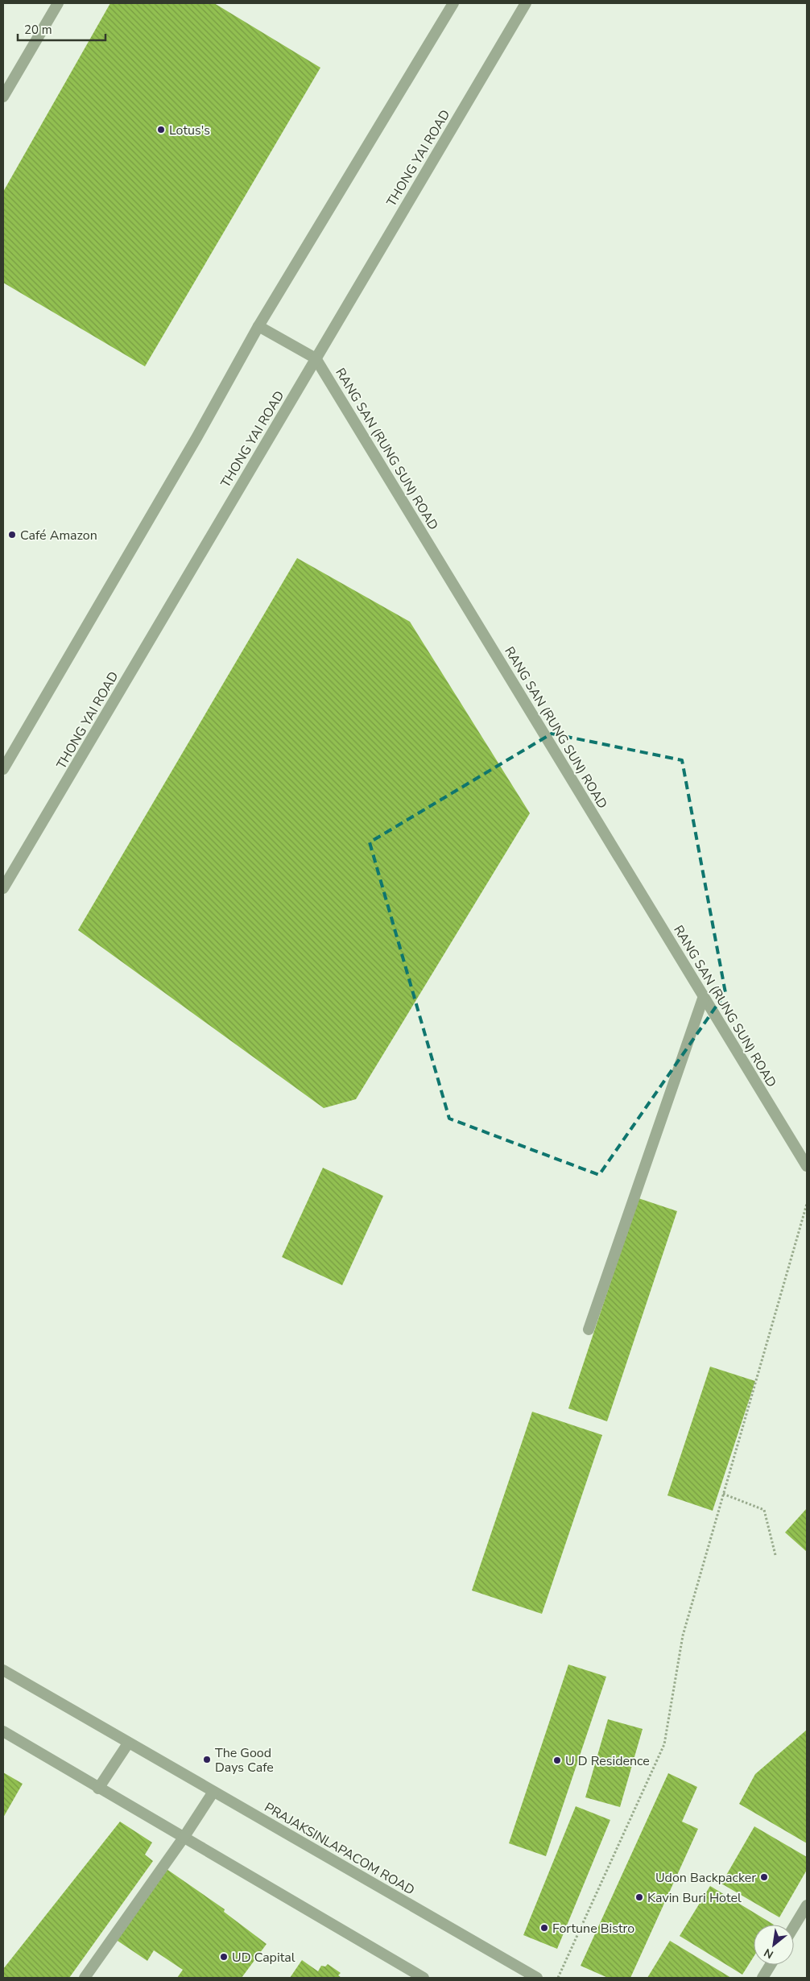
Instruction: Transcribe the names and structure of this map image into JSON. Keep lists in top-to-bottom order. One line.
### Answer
{"streets":{"street":["THONG YAI ROAD","RANG SAN (RUNG SUN) ROAD","PRAJAKSINLAPACOM ROAD"]},"crossings":[["THONG YAI ROAD","RANG SAN (RUNG SUN) ROAD"]],"places":["Lotus's","Café Amazon","The Good Days Cafe","U D Residence","Udon Backpacker","Kavin Buri Hotel","Fortune Bistro","UD Capital"],"scale_bar":"20 m","north":"bottom left"}
